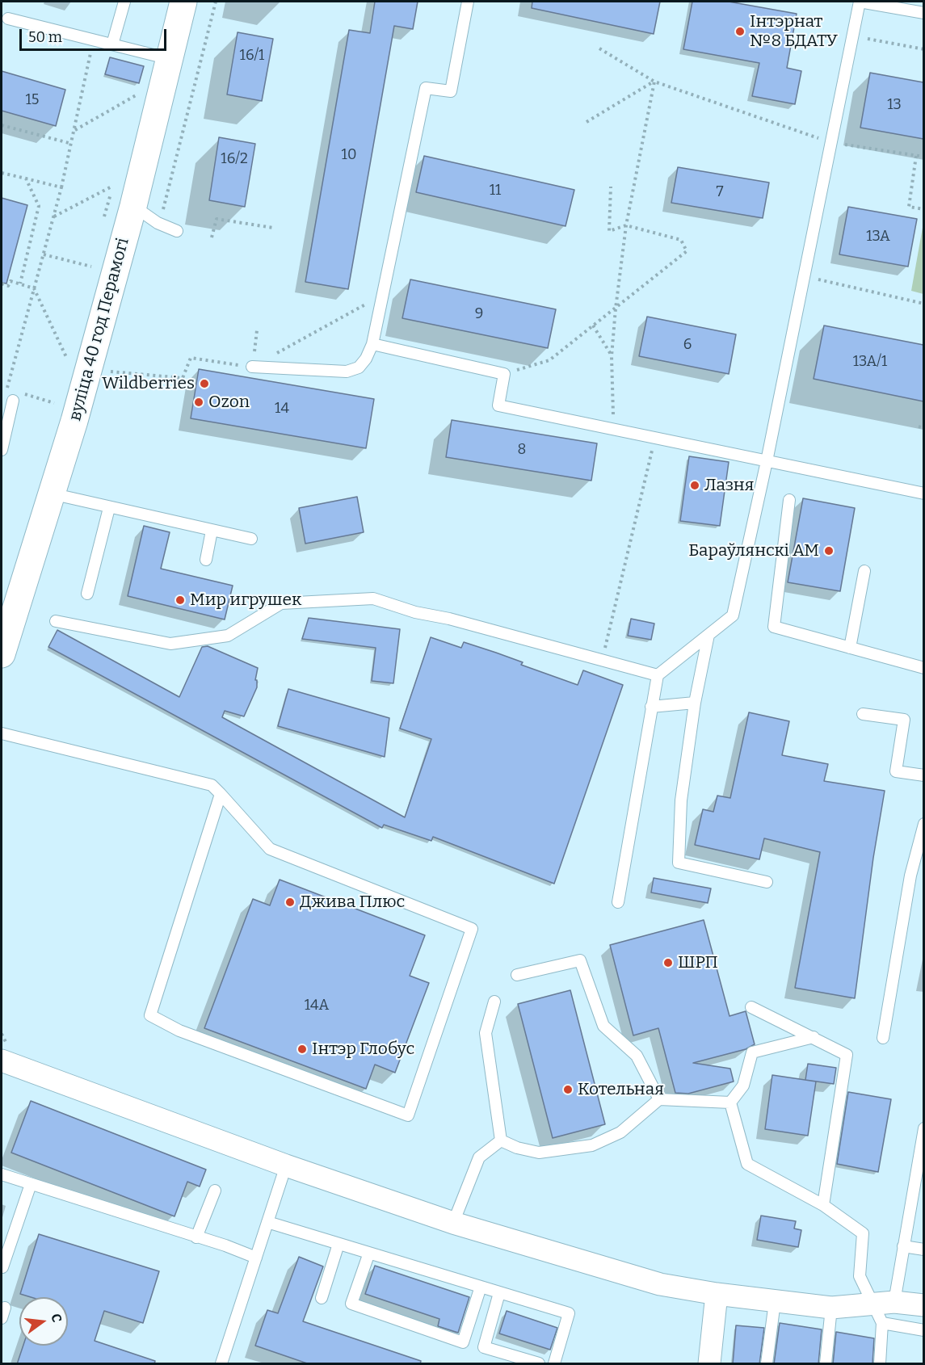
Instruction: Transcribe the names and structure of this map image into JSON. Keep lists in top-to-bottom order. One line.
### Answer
{"streets":{"street":["вуліца 40 год Перамогі"]},"places":["Інтэрнат №8 БДАТУ","Wildberries","Ozon","Лазня","Бараўлянскі АМ","Мир игрушек","Джива Плюс","ШРП","Інтэр Глобус","Котельная"],"house_numbers":["16/1","15","13","10","16/2","11","7","13А","9","6","13А/1","14","8","14А"],"scale_bar":"50 m","north":"right"}
